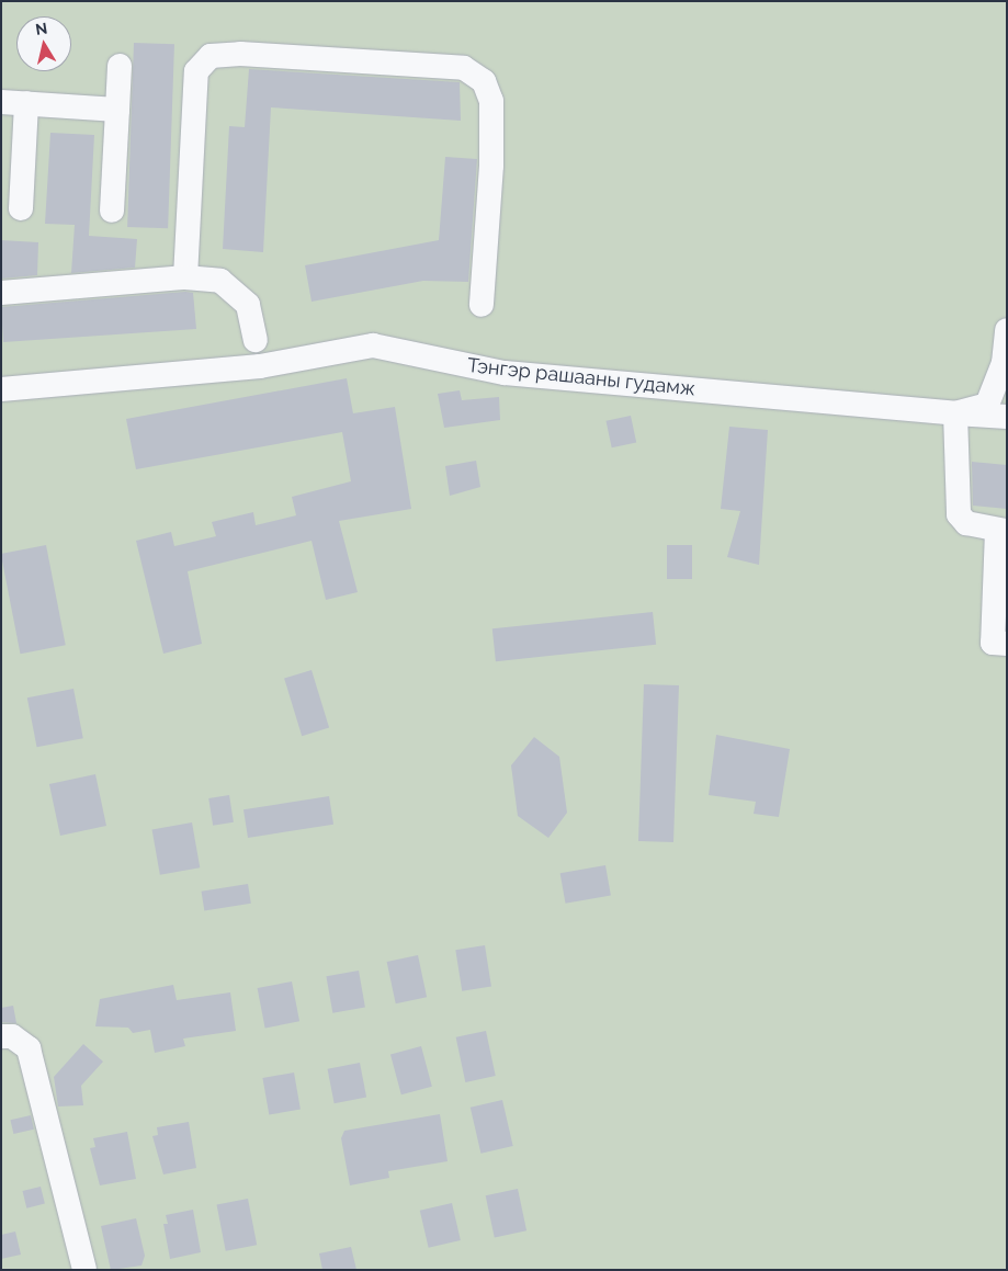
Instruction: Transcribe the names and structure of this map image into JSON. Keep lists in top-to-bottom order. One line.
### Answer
{"streets":{"street":["Тэнгэр рашааны гудамж"]},"north":"top"}
